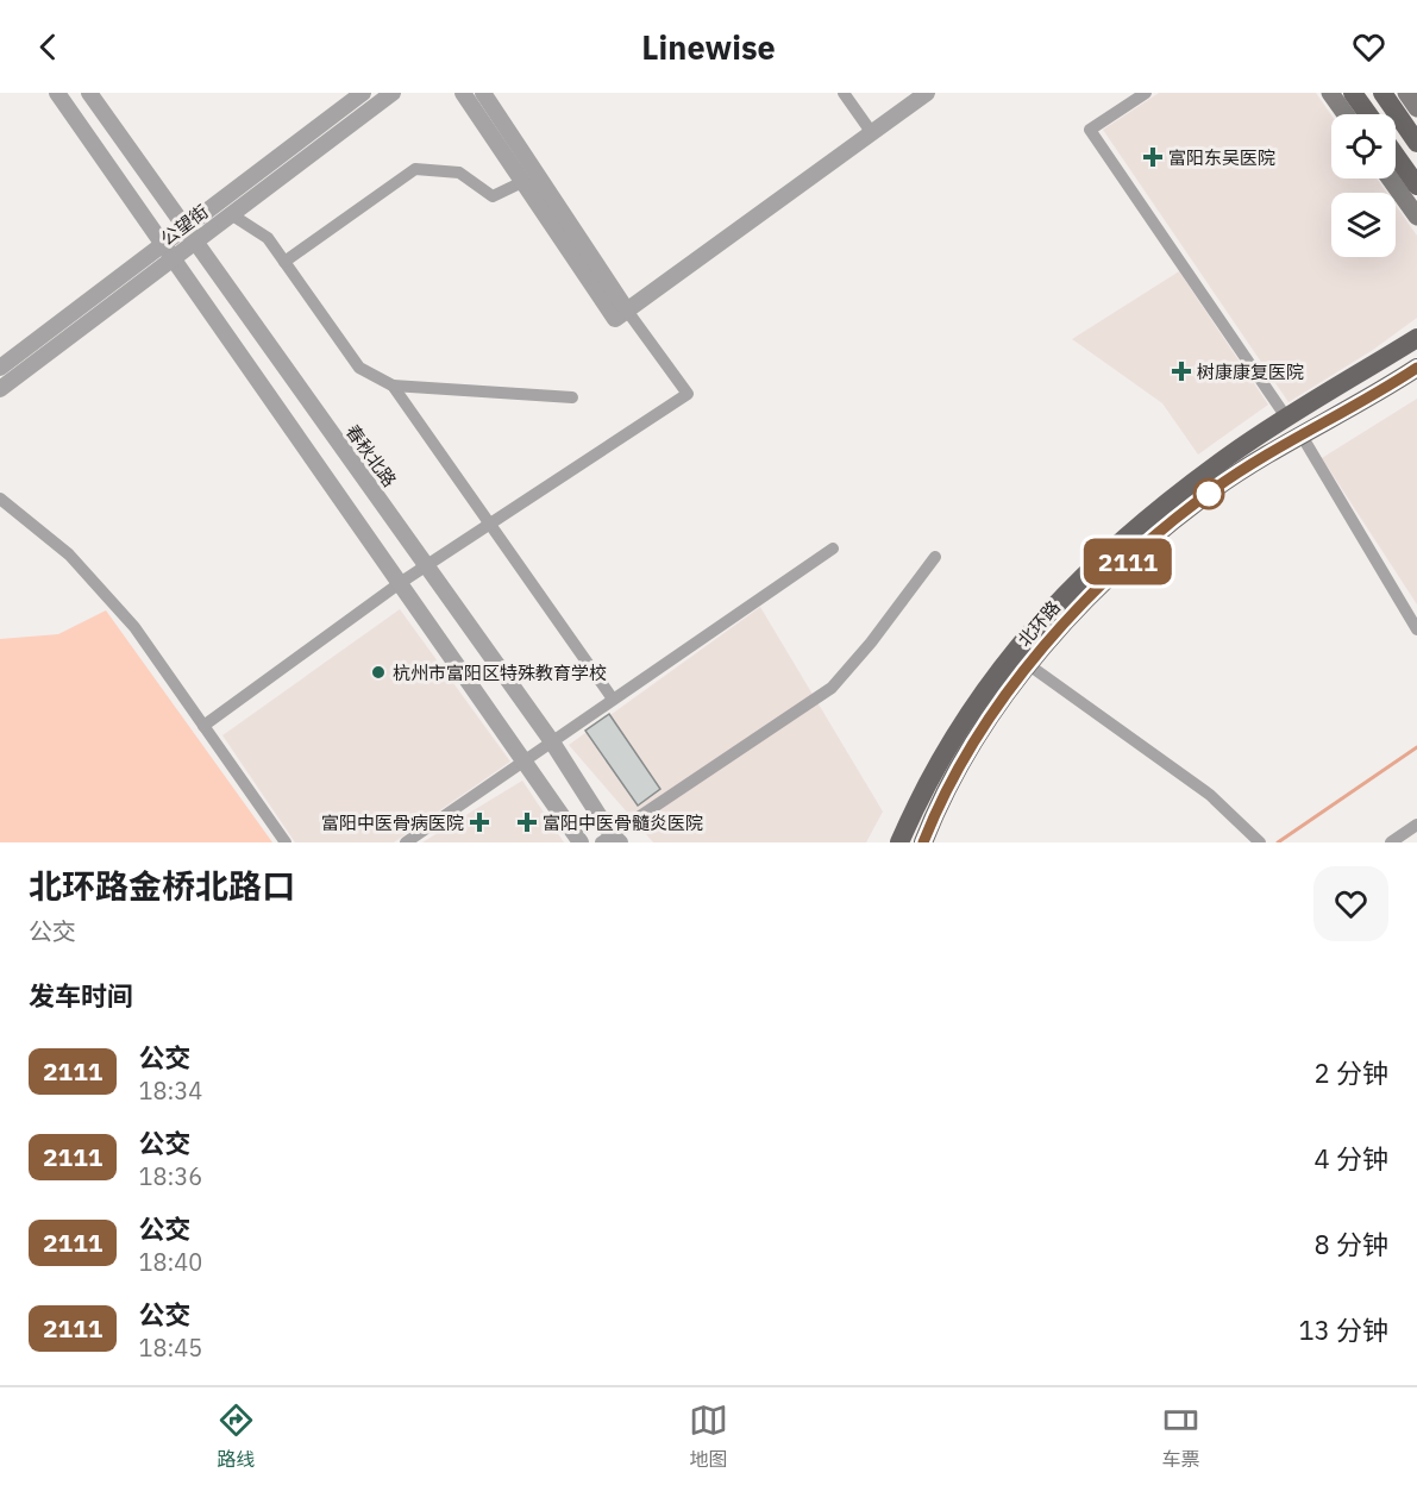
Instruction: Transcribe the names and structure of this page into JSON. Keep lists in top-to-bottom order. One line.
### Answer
{"streets":{"main road":["北环路"],"street":["公望街","春秋北路"]},"crossings":[["公望街","春秋北路"]],"places":{"health":["富阳东吴医院","树康康复医院","富阳中医骨病医院","富阳中医骨髓炎医院"],"other":["杭州市富阳区特殊教育学校"]},"lines":["bus line 2111"],"page":{"header":"Linewise","on_map":"2111","heading":[["北环路金桥北路口","公交"],"发车时间"],"list":[{"mark":"2111","name":"公交","note":"18:34","value":"2 分钟"},{"mark":"2111","name":"公交","note":"18:36","value":"4 分钟"},{"mark":"2111","name":"公交","note":"18:40","value":"8 分钟"},{"mark":"2111","name":"公交","note":"18:45","value":"13 分钟"}],"tabs":["路线","地图","车票"]}}
